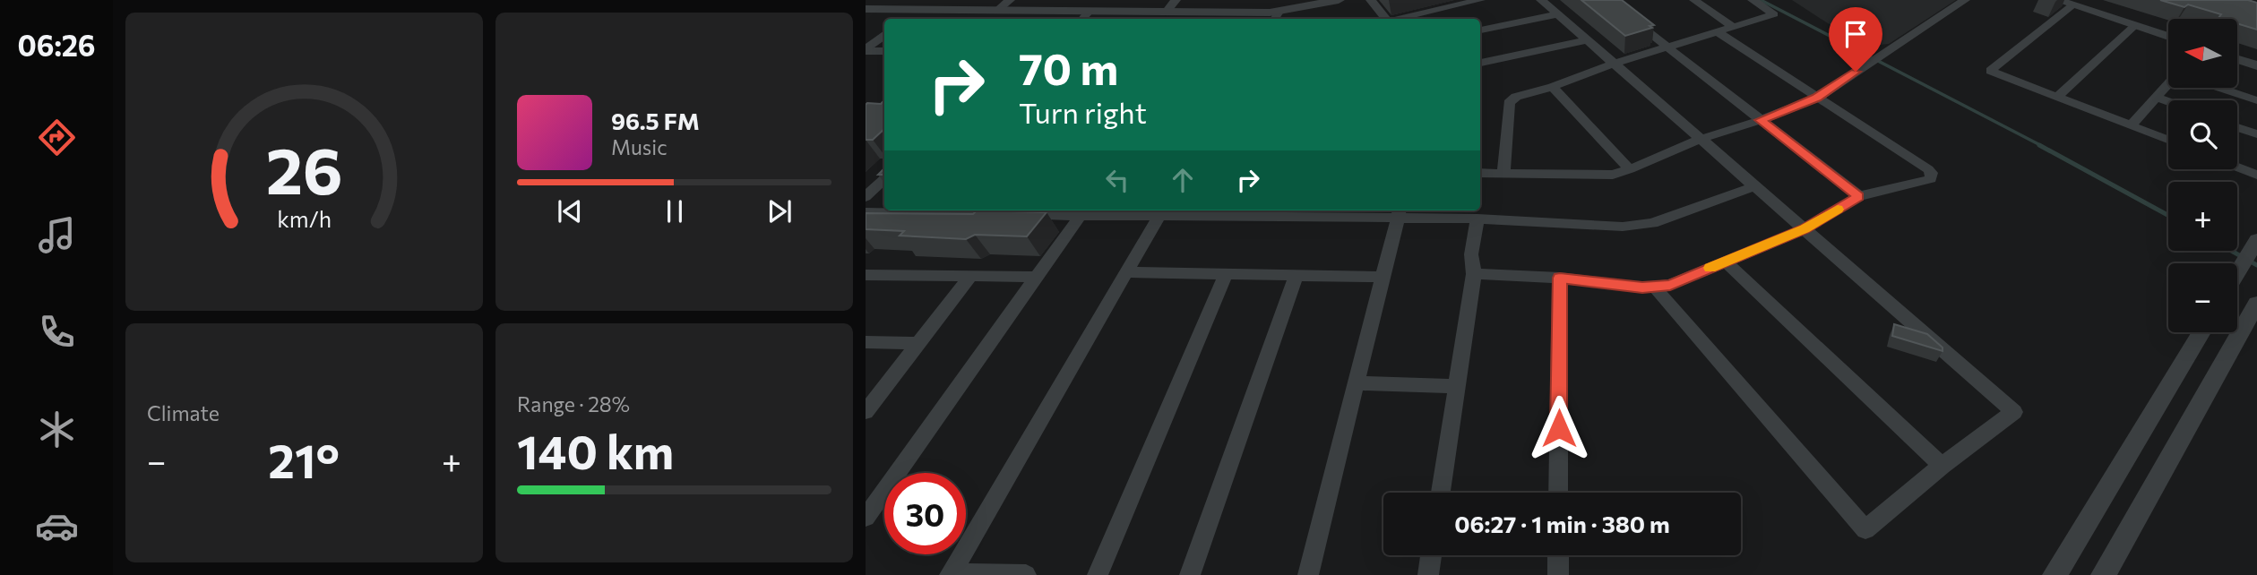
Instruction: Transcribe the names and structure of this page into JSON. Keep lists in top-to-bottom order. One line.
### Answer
{"north":"left","page":{"tabs":"06:26","map_buttons":["+","−"],"turn":["70 m","Turn right"],"song":["96.5 FM","Music"],"tile":["Climate",["Range · 28%","140 km"]],"heat":["−","21°","+"],"limit":"30","trip":"06:27 · 1 min · 380 m","gauge":["26","km/h"]}}
